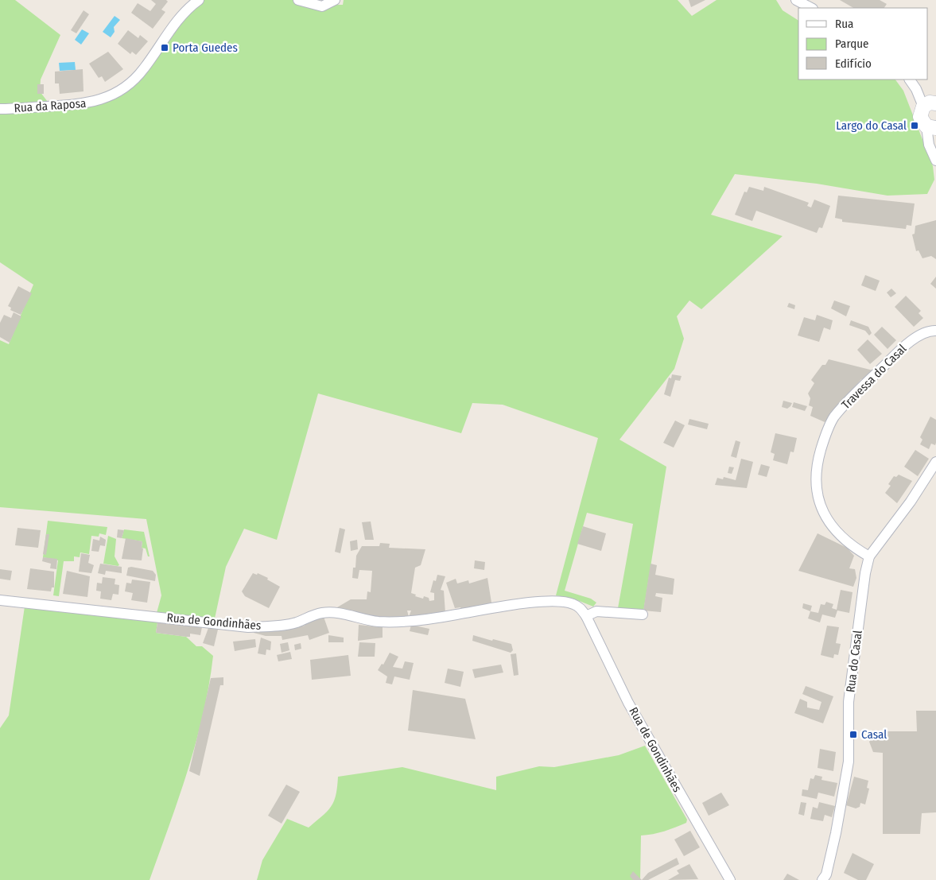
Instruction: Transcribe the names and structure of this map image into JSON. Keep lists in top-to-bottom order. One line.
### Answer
{"streets":{"street":["Rua da Raposa","Travessa do Casal","Rua de Gondinhães","Rua do Casal"]},"crossings":[["Travessa do Casal","Rua do Casal"]],"places":{"transit":["Porta Guedes","Largo do Casal","Casal"]},"legend":["Rua","Parque","Edifício"]}
